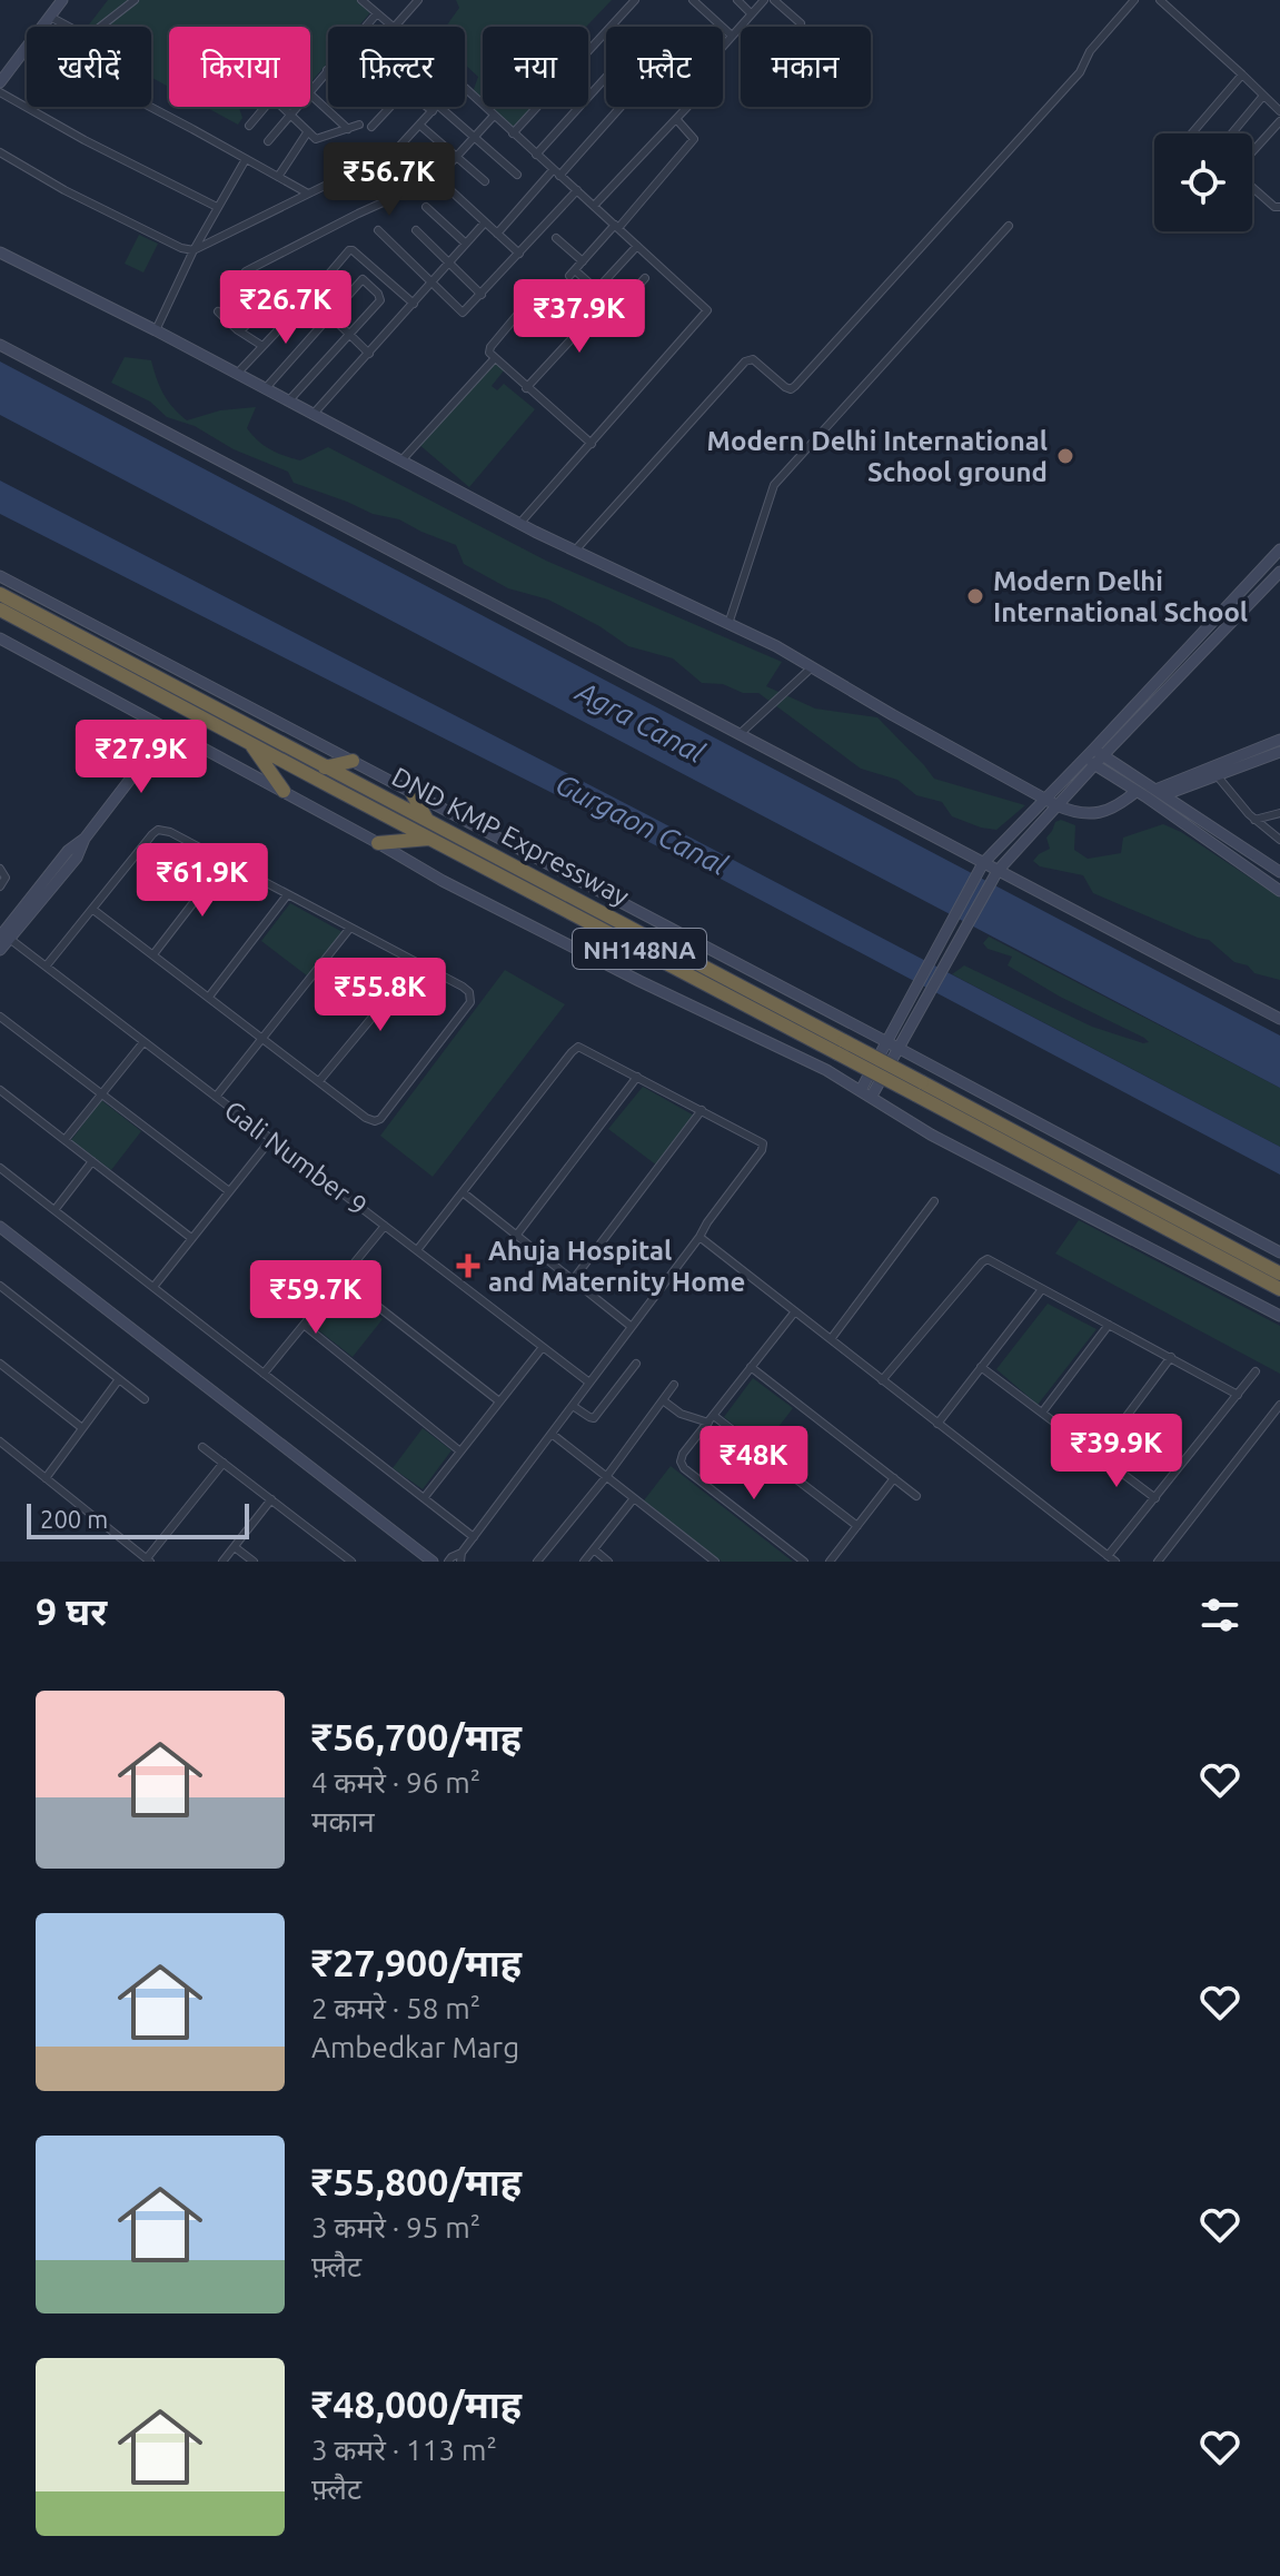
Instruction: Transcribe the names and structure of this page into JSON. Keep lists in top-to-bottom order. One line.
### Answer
{"streets":{"highway":["DND KMP Expressway","NH148NA"],"street":["Gali Number 9"]},"water":["Agra Canal","Gurgaon Canal"],"places":{"other":["Modern Delhi International School ground","Modern Delhi International School"],"health":["Ahuja Hospital and Maternity Home"]},"scale_bar":"200 m","page":{"chip":["खरीदें","किराया","फ़िल्टर","नया","फ़्लैट","मकान"],"price":["₹56.7K","₹26.7K","₹37.9K","₹27.9K","₹61.9K","₹55.8K","₹59.7K","₹39.9K","₹48K"],"scale":"200 m","heading":"9 घर","list":[{"name":"₹56,700/माह","note":"4 कमरे · 96 m² · मकान"},{"name":"₹27,900/माह","note":"2 कमरे · 58 m² · Ambedkar Marg"},{"name":"₹55,800/माह","note":"3 कमरे · 95 m² · फ़्लैट"},{"name":"₹48,000/माह","note":"3 कमरे · 113 m² · फ़्लैट"}]}}
